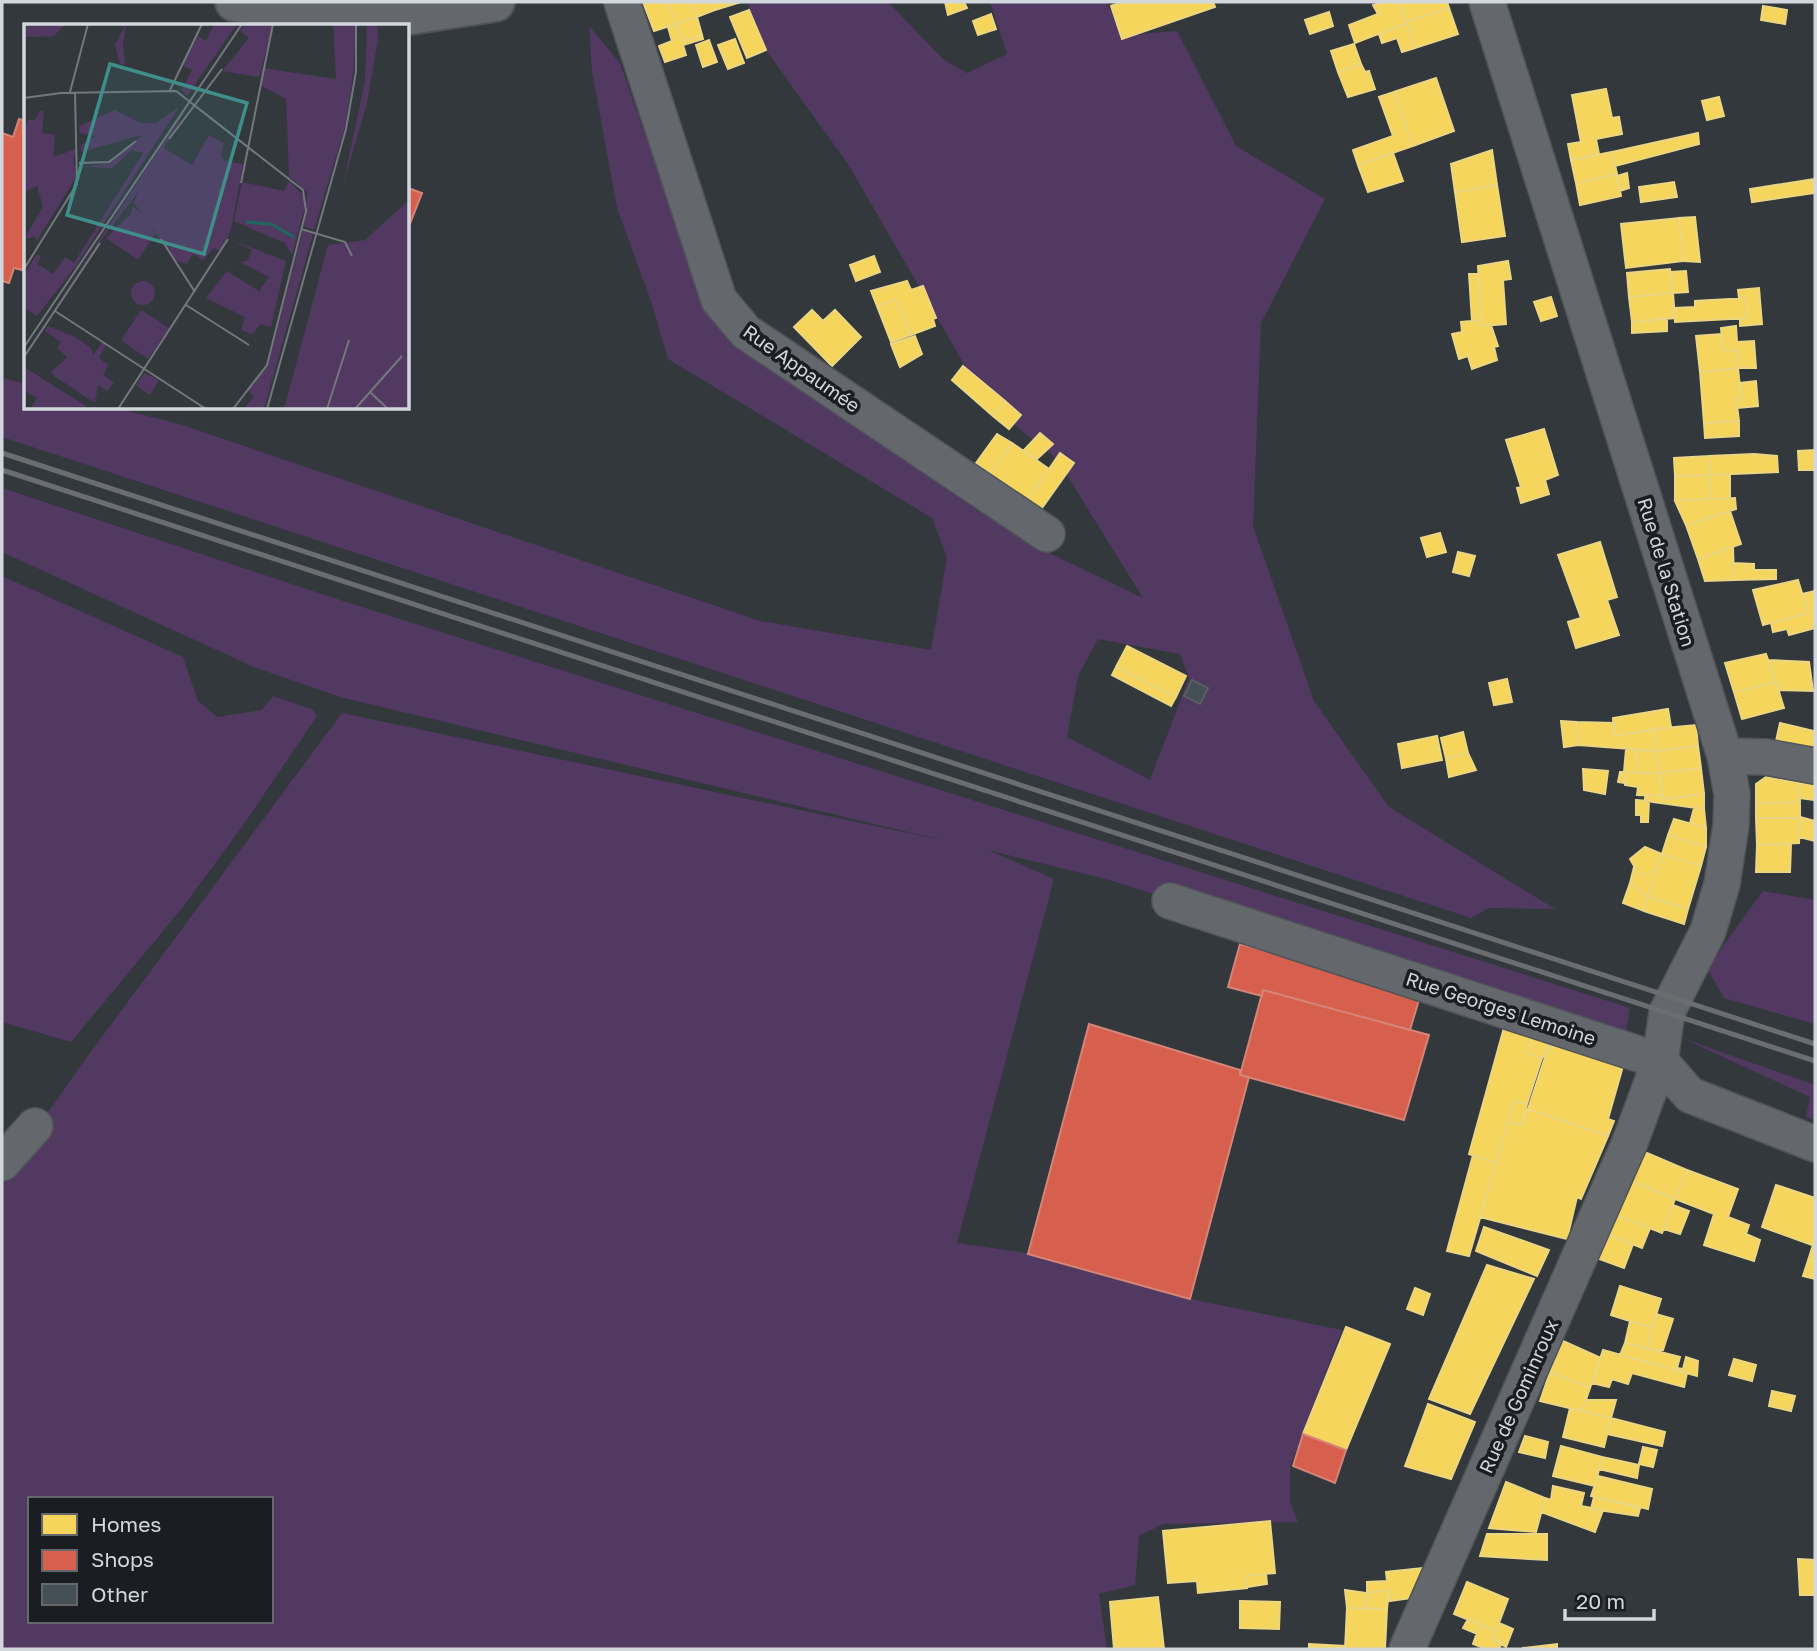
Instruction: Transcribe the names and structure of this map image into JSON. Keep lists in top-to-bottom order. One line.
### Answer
{"streets":{"street":["Rue Appaumée","Rue de la Station","Rue Georges Lemoine","Rue de Gominroux"]},"crossings":[["Rue de la Station","Rue Georges Lemoine"],["Rue de la Station","Rue de Gominroux"]],"legend":["Homes","Shops","Other"],"scale_bar":"20 m"}
